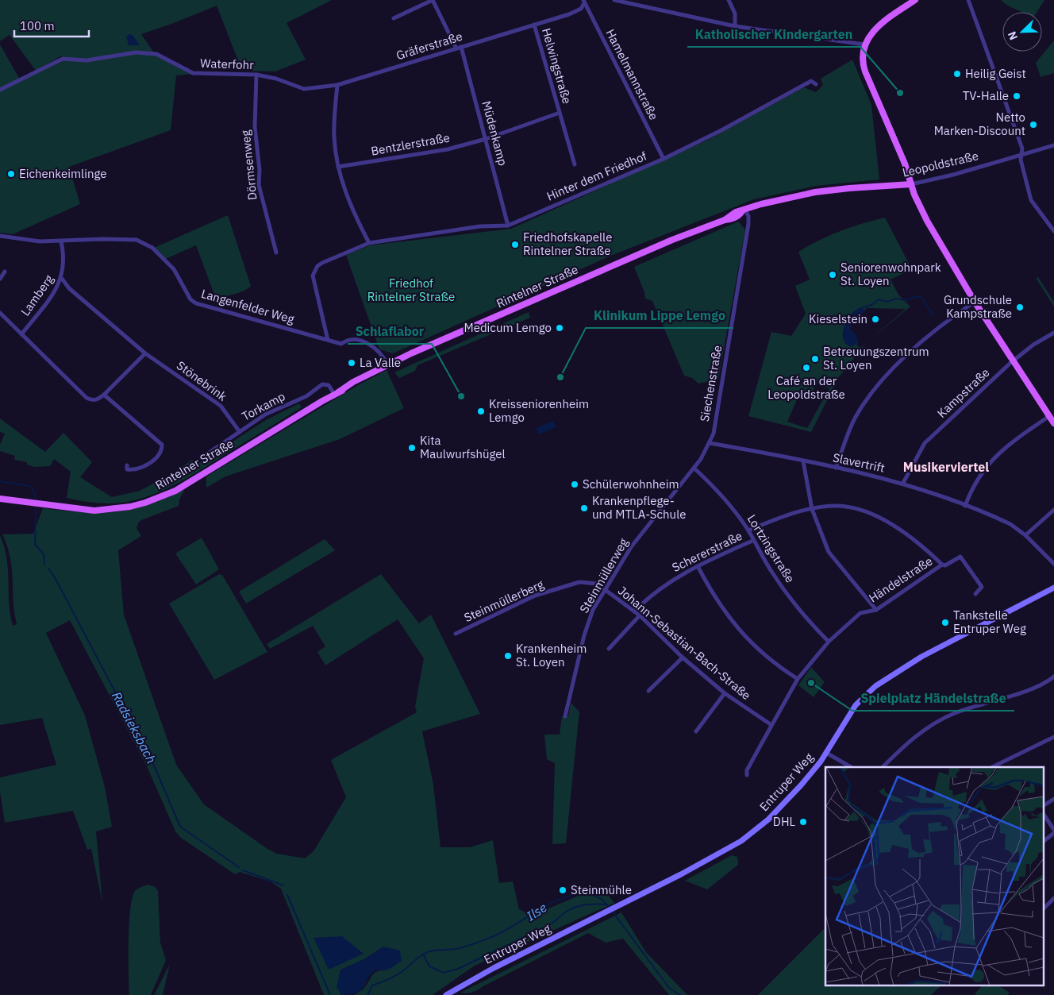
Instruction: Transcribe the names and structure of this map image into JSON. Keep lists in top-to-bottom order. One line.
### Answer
{"streets":{"main road":["Leopoldstraße","Rintelner Straße","Entruper Weg"],"street":["Gräferstraße","Waterfohr","Helwingstraße","Hamelmannstraße","Müdenkamp","Bentzlerstraße","Dörmsenweg","Hinter dem Friedhof","Lamberg","Langenfelder Weg","Stönebrink","Siechenstraße","Kampstraße","Torkamp","Slavertrift","Lortzingstraße","Schererstraße","Steinmüllerweg","Händelstraße","Steinmüllerberg","Johann-Sebastian-Bach-Straße"]},"crossings":[["Gräferstraße","Waterfohr"],["Gräferstraße","Helwingstraße"],["Gräferstraße","Hamelmannstraße"],["Gräferstraße","Müdenkamp"],["Waterfohr","Dörmsenweg"],["Helwingstraße","Müdenkamp"],["Helwingstraße","Bentzlerstraße"],["Hamelmannstraße","Hinter dem Friedhof"],["Müdenkamp","Bentzlerstraße"],["Müdenkamp","Hinter dem Friedhof"],["Leopoldstraße","Rintelner Straße"],["Rintelner Straße","Langenfelder Weg"],["Rintelner Straße","Siechenstraße"],["Rintelner Straße","Torkamp"],["Lamberg","Langenfelder Weg"],["Lamberg","Stönebrink"],["Stönebrink","Torkamp"],["Siechenstraße","Slavertrift"],["Siechenstraße","Steinmüllerweg"],["Kampstraße","Slavertrift"],["Slavertrift","Steinmüllerweg"],["Lortzingstraße","Schererstraße"],["Lortzingstraße","Steinmüllerweg"],["Lortzingstraße","Händelstraße"],["Schererstraße","Johann-Sebastian-Bach-Straße"],["Steinmüllerweg","Steinmüllerberg"],["Steinmüllerweg","Johann-Sebastian-Bach-Straße"],["Händelstraße","Johann-Sebastian-Bach-Straße"],["Steinmüllerberg","Johann-Sebastian-Bach-Straße"]],"districts":["Musikerviertel"],"water":["Radsieksbach","Ilse"],"parks":["Friedhof Rintelner Straße"],"places":["Heilig Geist","Katholischer Kindergarten","TV-Halle","Netto Marken-Discount","Eichenkeimlinge","Friedhofskapelle Rintelner Straße","Seniorenwohnpark St. Loyen","Grundschule Kampstraße","Kieselstein","Medicum Lemgo","Betreuungszentrum St. Loyen","La Valle","Café an der Leopoldstraße","Klinikum Lippe Lemgo","Schlaflabor","Kreisseniorenheim Lemgo","Kita Maulwurfshügel","Schülerwohnheim","Krankenpflege- und MTLA-Schule","Tankstelle Entruper Weg","Krankenheim St. Loyen","Spielplatz Händelstraße","DHL","Steinmühle"],"scale_bar":"100 m","north":"bottom left"}
